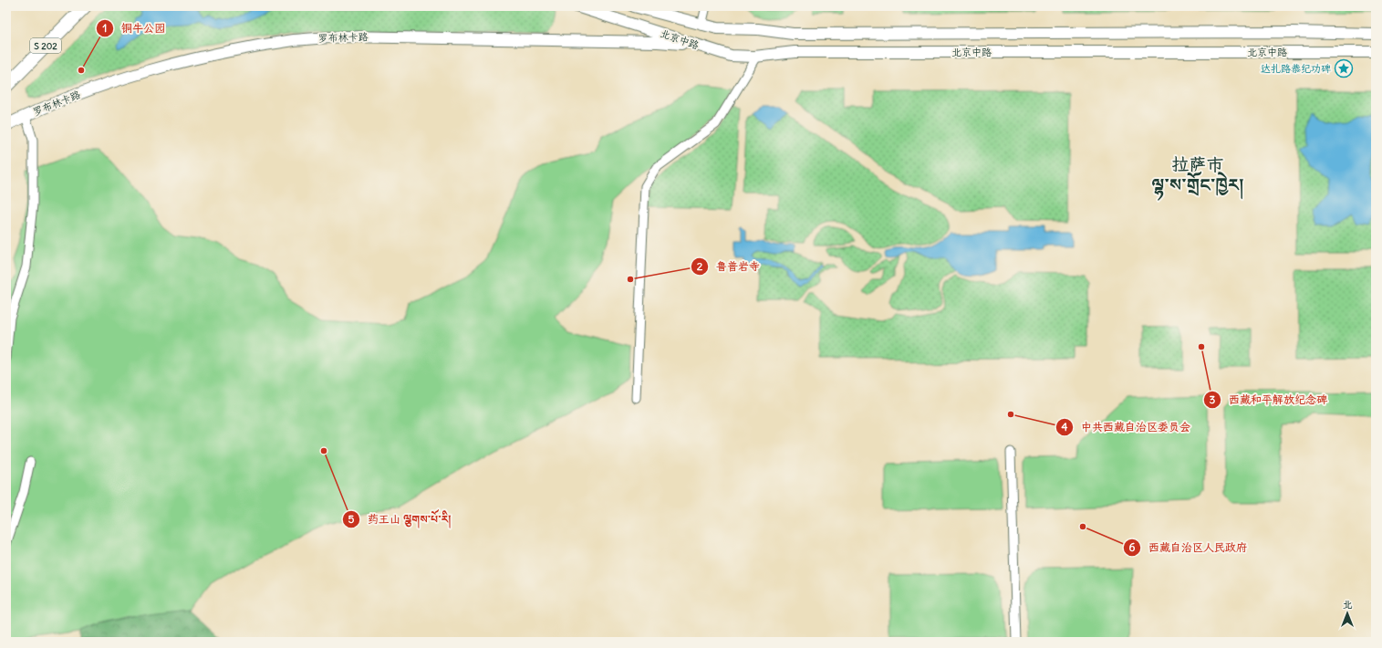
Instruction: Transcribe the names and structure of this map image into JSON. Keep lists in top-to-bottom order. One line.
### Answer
{"streets":{"main road":["罗布林卡路","北京中路","S 202"]},"crossings":[["罗布林卡路","北京中路"]],"districts":["拉萨市 ལྷ་ས་གྲོང་ཁྱེར།"],"places":{"place":["达扎路恭纪功碑"],"other":["铜牛公园","鲁普岩寺","西藏和平解放纪念碑","中共西藏自治区委员会","药王山 ལྕགས་པོ་རི།","西藏自治区人民政府"]},"north":"top"}
